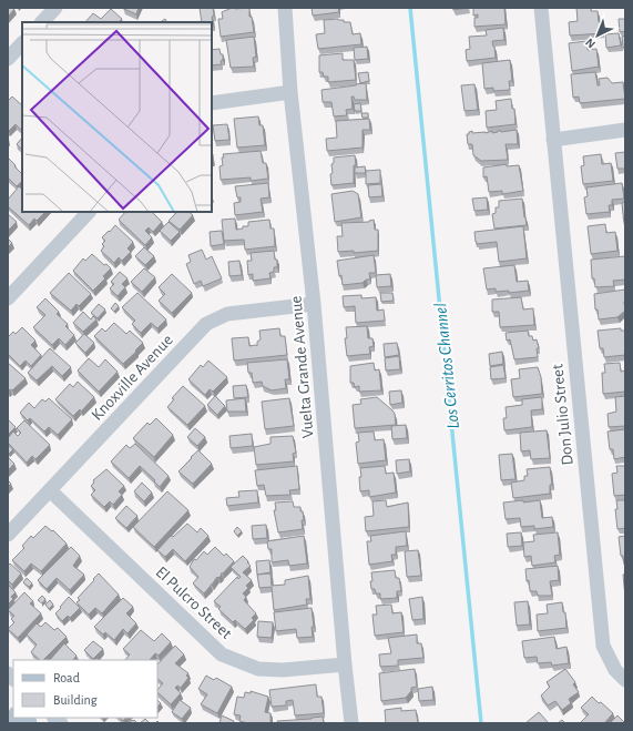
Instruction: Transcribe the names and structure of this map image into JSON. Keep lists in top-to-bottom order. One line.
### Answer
{"streets":{"street":["Vuelta Grande Avenue","Knoxville Avenue","Don Julio Street","El Pulcro Street"]},"crossings":[["Vuelta Grande Avenue","Knoxville Avenue"],["Vuelta Grande Avenue","El Pulcro Street"],["Knoxville Avenue","El Pulcro Street"]],"water":["Los Cerritos Channel"],"legend":["Road","Building"],"north":"bottom left"}
